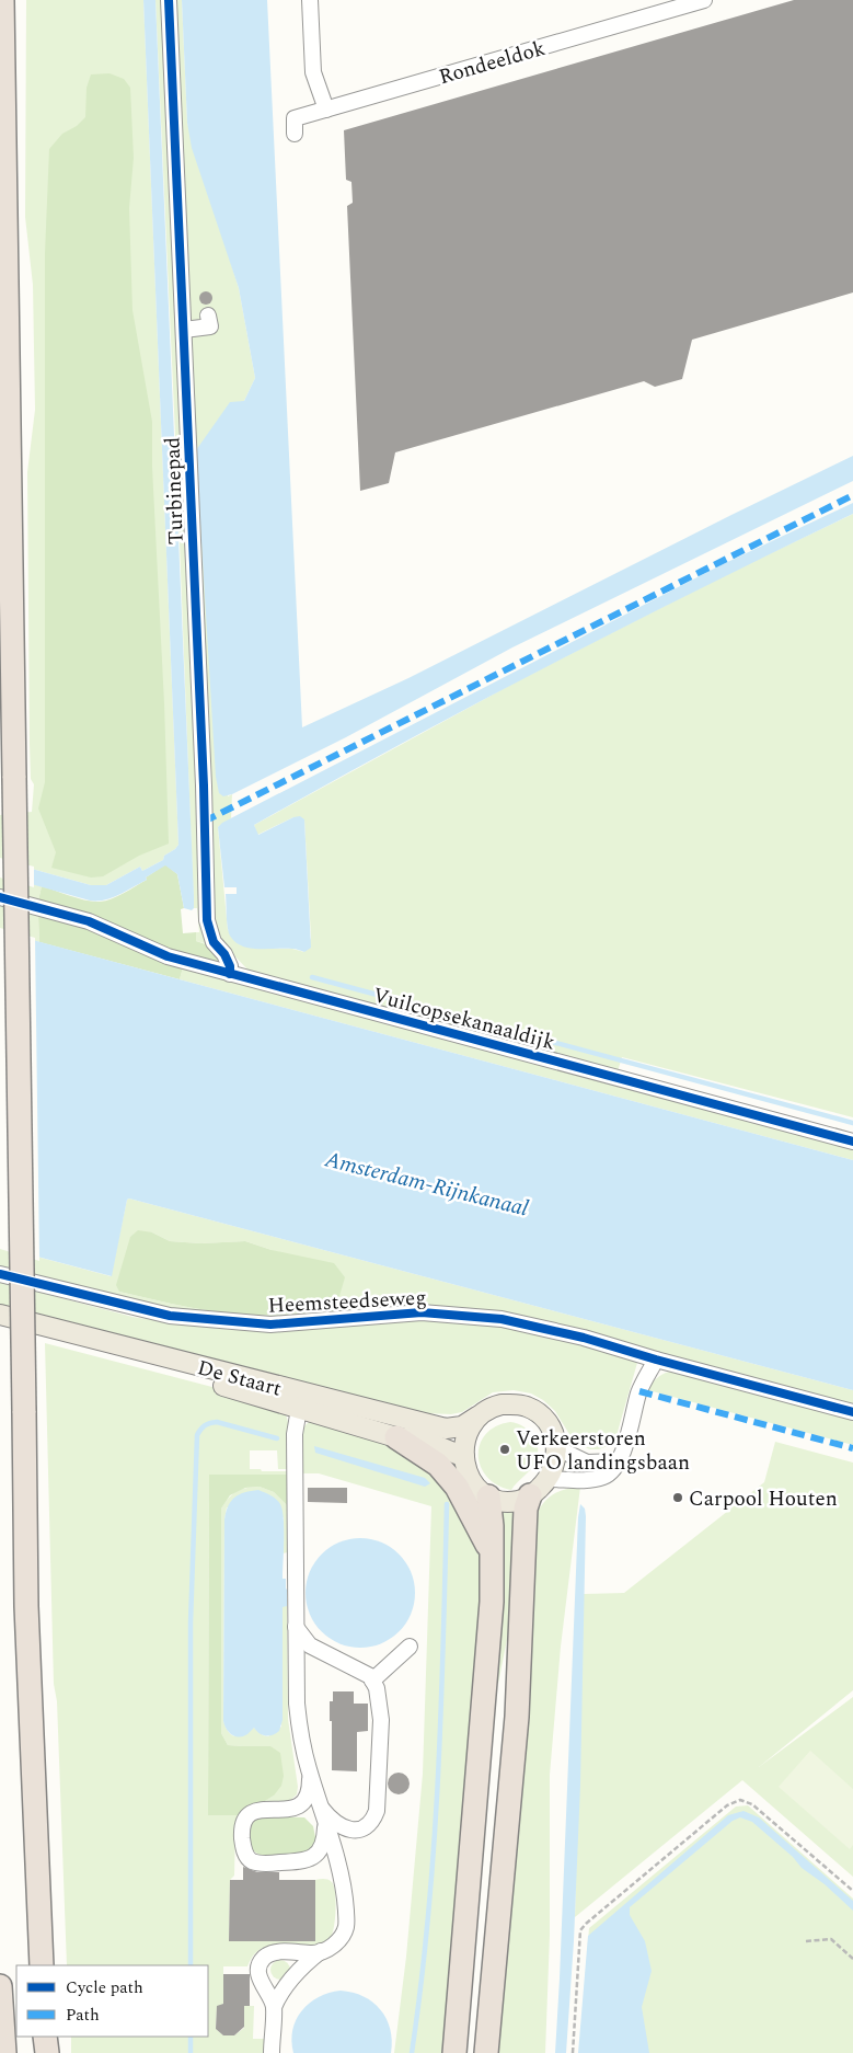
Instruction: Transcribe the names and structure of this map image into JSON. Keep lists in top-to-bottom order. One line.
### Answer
{"streets":{"main road":["De Staart"],"street":["Rondeeldok","Turbinepad","Vuilcopsekanaaldijk","Heemsteedseweg"]},"crossings":[["Turbinepad","Vuilcopsekanaaldijk"]],"water":["Amsterdam-Rijnkanaal"],"places":["Verkeerstoren UFO landingsbaan","Carpool Houten"],"legend":["Cycle path","Path"]}
